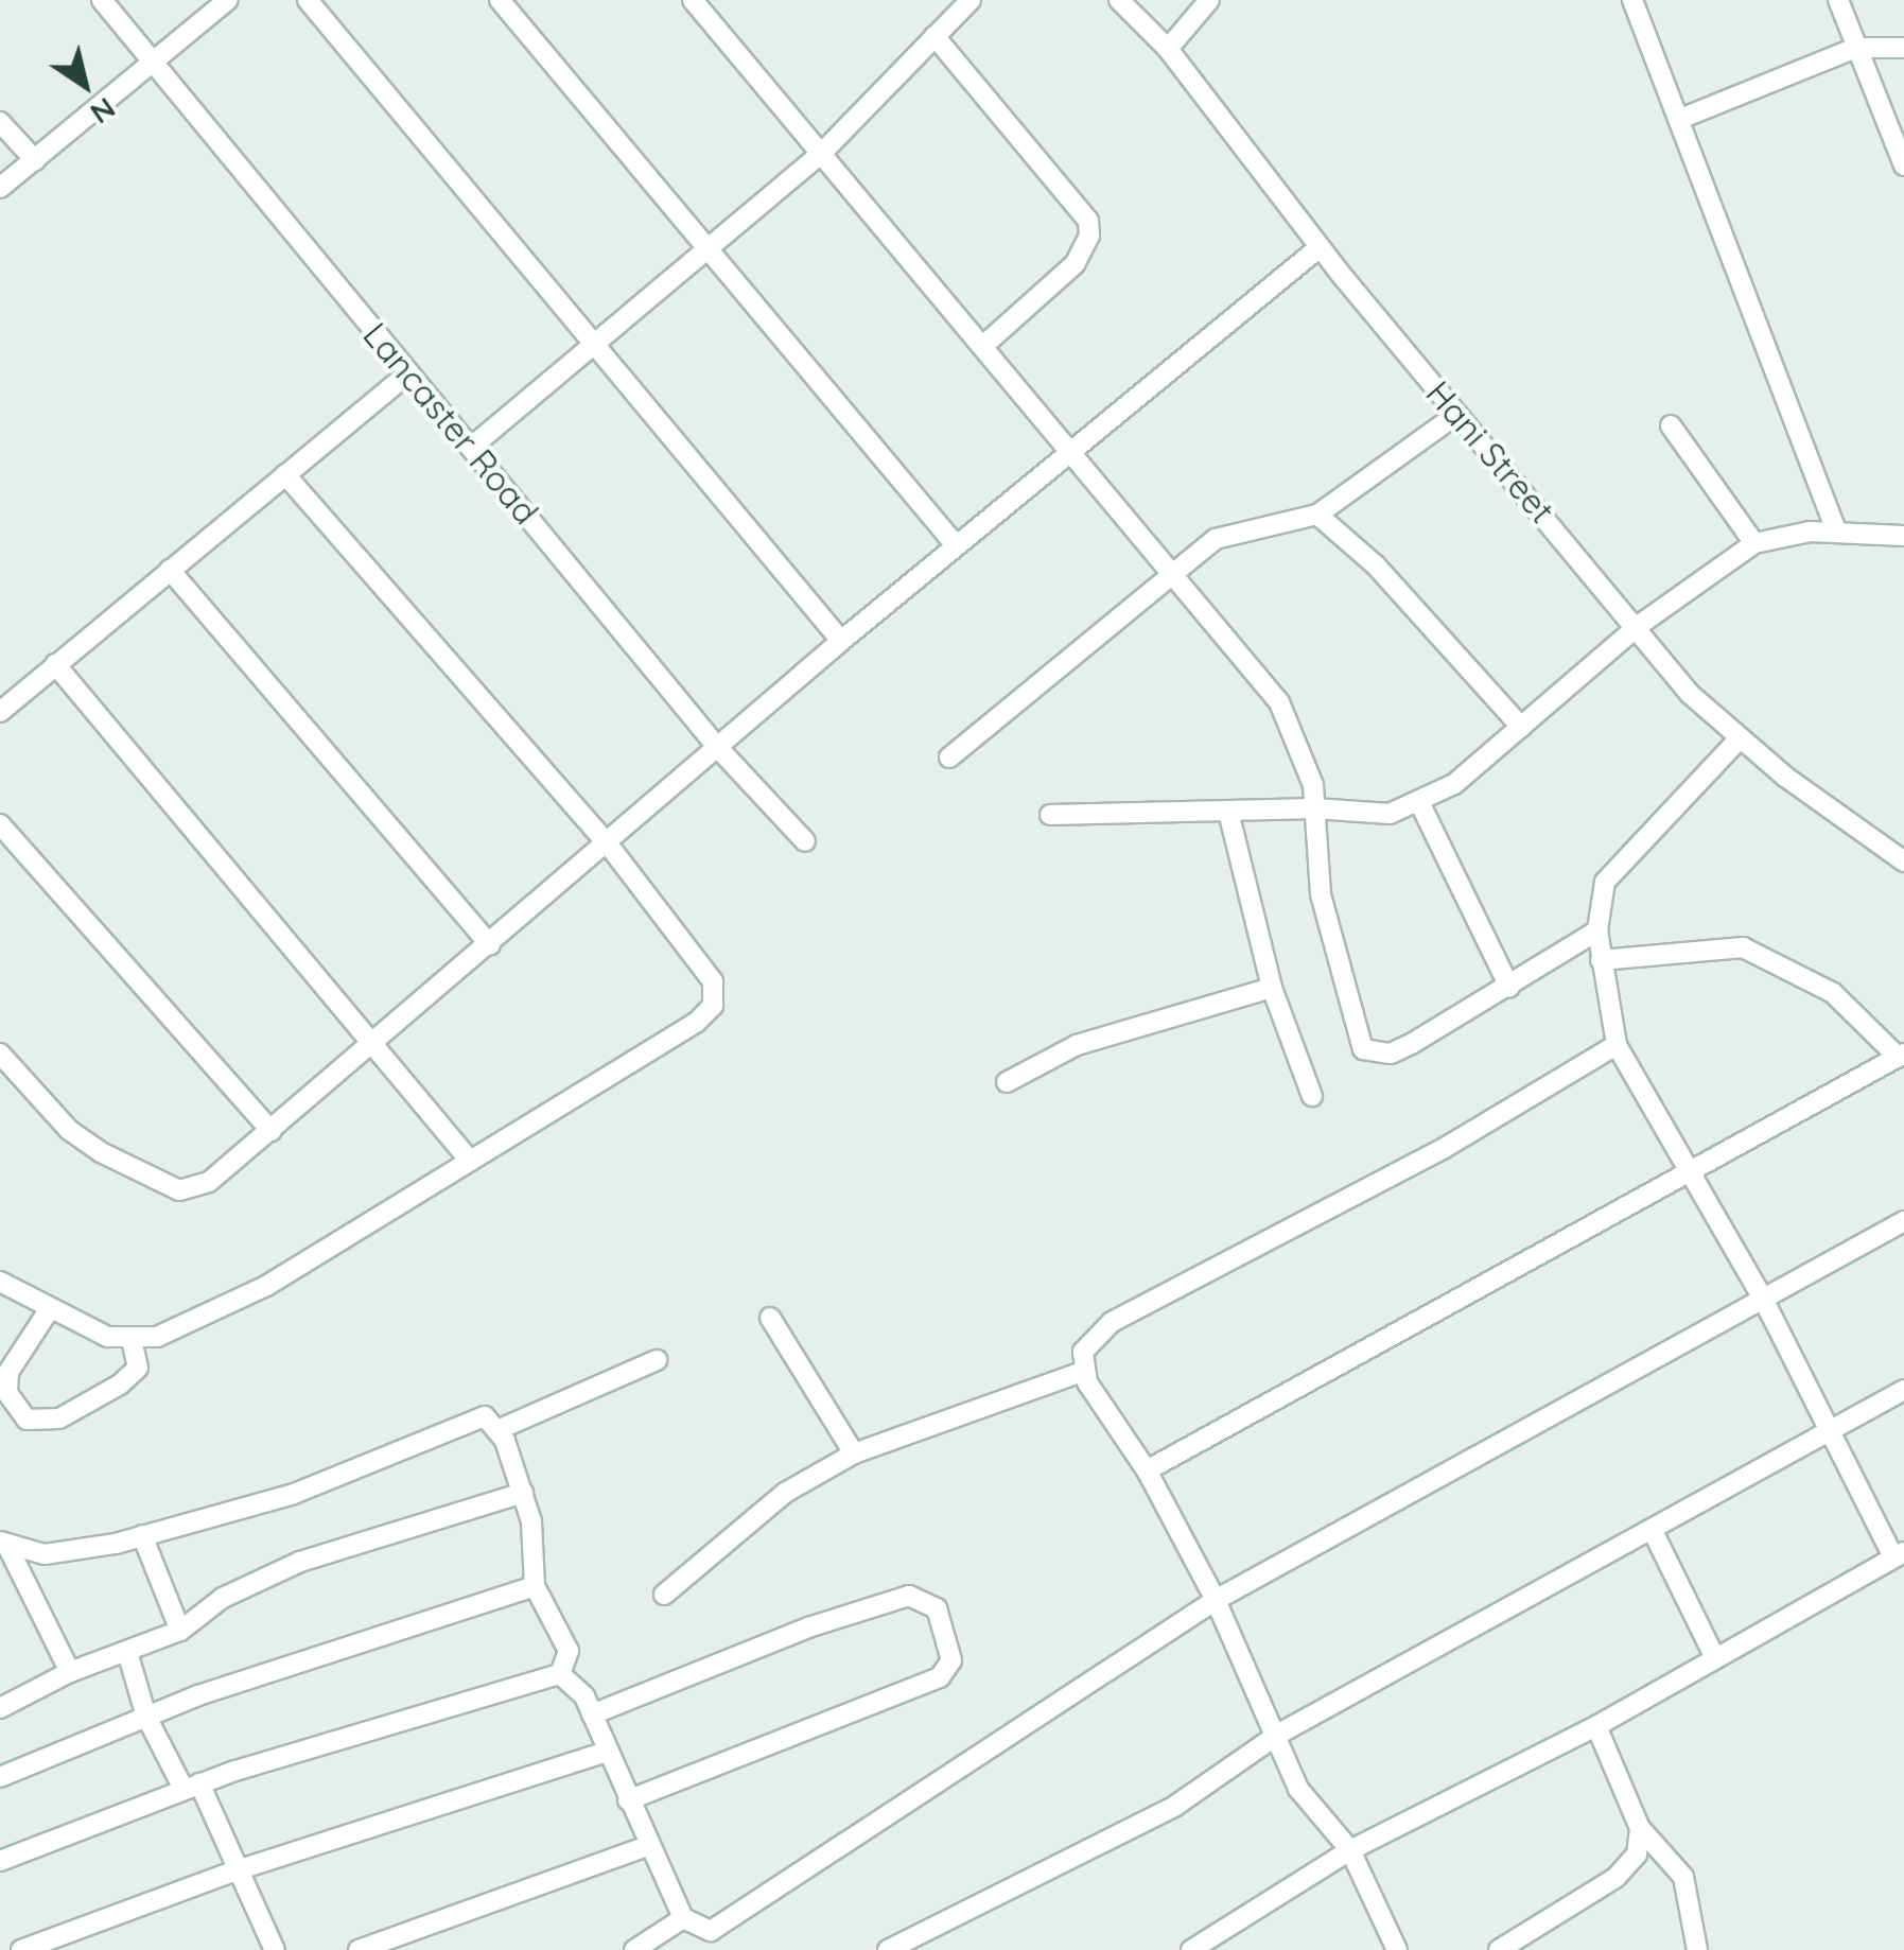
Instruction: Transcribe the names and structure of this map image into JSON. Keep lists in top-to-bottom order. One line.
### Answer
{"streets":{"street":["Lancaster Road","Hani Street"]},"north":"bottom right"}
